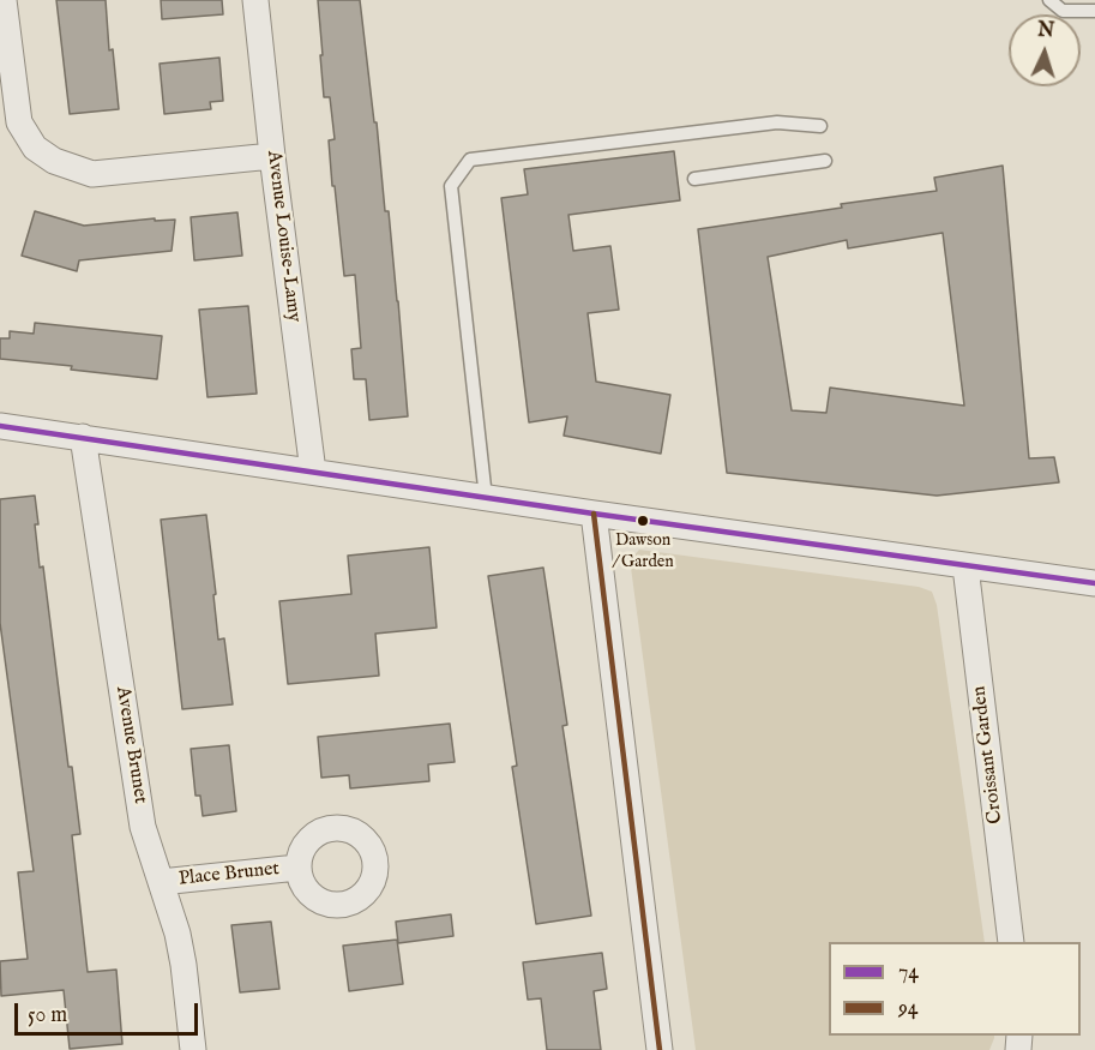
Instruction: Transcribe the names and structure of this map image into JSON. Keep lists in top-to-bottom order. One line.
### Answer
{"streets":{"street":["Avenue Louise-Lamy","Avenue Brunet","Croissant Garden","Place Brunet"]},"crossings":[["Avenue Brunet","Place Brunet"]],"places":["Dawson / Garden"],"lines":["transit line 74","transit line 94"],"legend":["74","94"],"scale_bar":"50 m","north":"top"}
